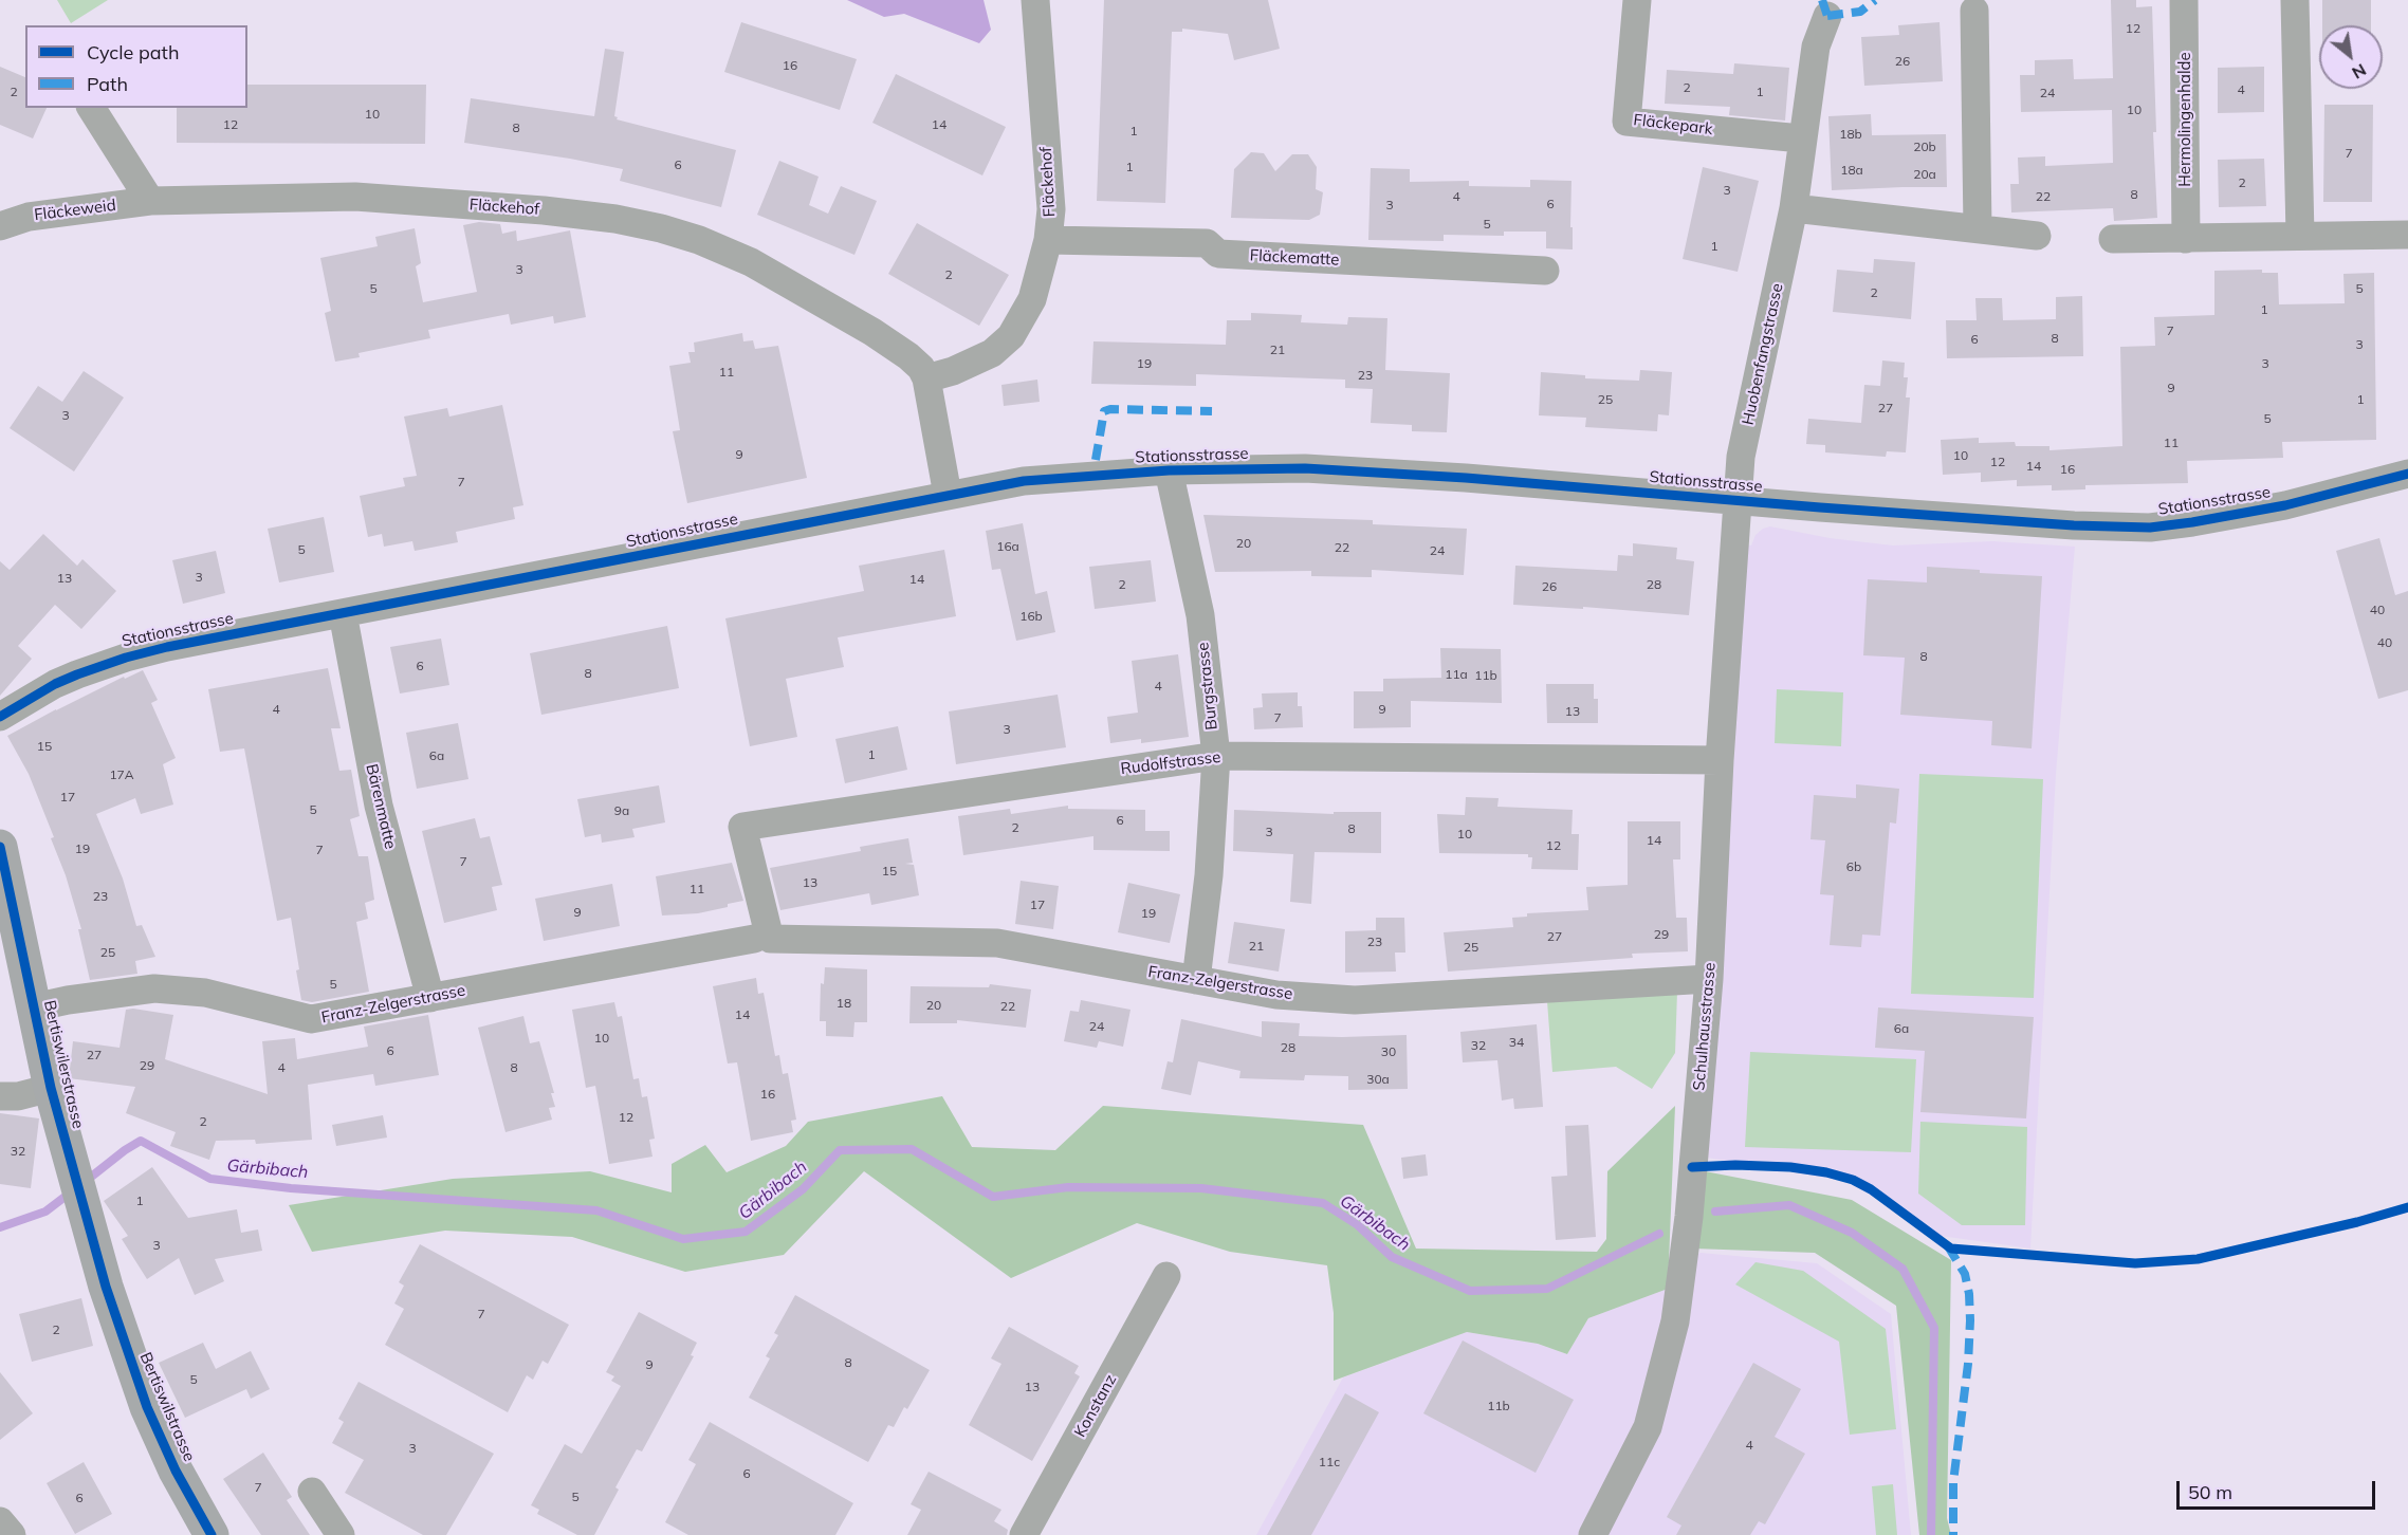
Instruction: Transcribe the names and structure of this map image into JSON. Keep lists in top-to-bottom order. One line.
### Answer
{"streets":{"main road":["Bertiswilerstrasse","Bertiswilstrasse"],"street":["Hermolingenhalde","Fläckepark","Fläckehof","Fläckeweid","Fläckematte","Huobenfangstrasse","Stationsstrasse","Burgstrasse","Rudolfstrasse","Bärenmatte","Franz-Zelgerstrasse","Schulhausstrasse","Konstanz"]},"crossings":[["Fläckepark","Huobenfangstrasse"],["Fläckehof","Fläckeweid"],["Fläckehof","Fläckematte"],["Huobenfangstrasse","Stationsstrasse"],["Huobenfangstrasse","Schulhausstrasse"],["Stationsstrasse","Burgstrasse"],["Stationsstrasse","Bärenmatte"],["Stationsstrasse","Schulhausstrasse"],["Burgstrasse","Rudolfstrasse"],["Burgstrasse","Franz-Zelgerstrasse"],["Rudolfstrasse","Franz-Zelgerstrasse"],["Rudolfstrasse","Schulhausstrasse"],["Bärenmatte","Franz-Zelgerstrasse"],["Franz-Zelgerstrasse","Schulhausstrasse"],["Franz-Zelgerstrasse","Bertiswilerstrasse"],["Bertiswilerstrasse","Bertiswilstrasse"]],"water":["Gärbibach"],"house_numbers":["12","26","16","2","4","2","1","24","10","10","12","14","8","1","18b","20b","7","6","1","18a","20a","2","3","8","4","22","6","3","5","1","3","2","5","5","2","1","7","8","6","3","21","19","3","11","23","9","25","1","27","3","5","11","9","10","12","14","16","7","20","16a","22","5","24","3","13","14","2","28","26","40","16b","40","8","6","8","11a","11b","4","4","9","13","7","3","15","1","6a","17A","17","5","9a","6","2","8","3","10","14","12","19","7","7","6b","15","13","11","23","17","9","19","29","27","23","21","25","25","5","18","20","22","14","24","6a","10","34","32","28","6","30","27","29","4","8","30a","16","12","2","32","1","3","7","2","8","9","5","13","11b","4","3","11c","6","7","5","6"],"legend":["Cycle path","Path"],"scale_bar":"50 m","north":"bottom right"}
